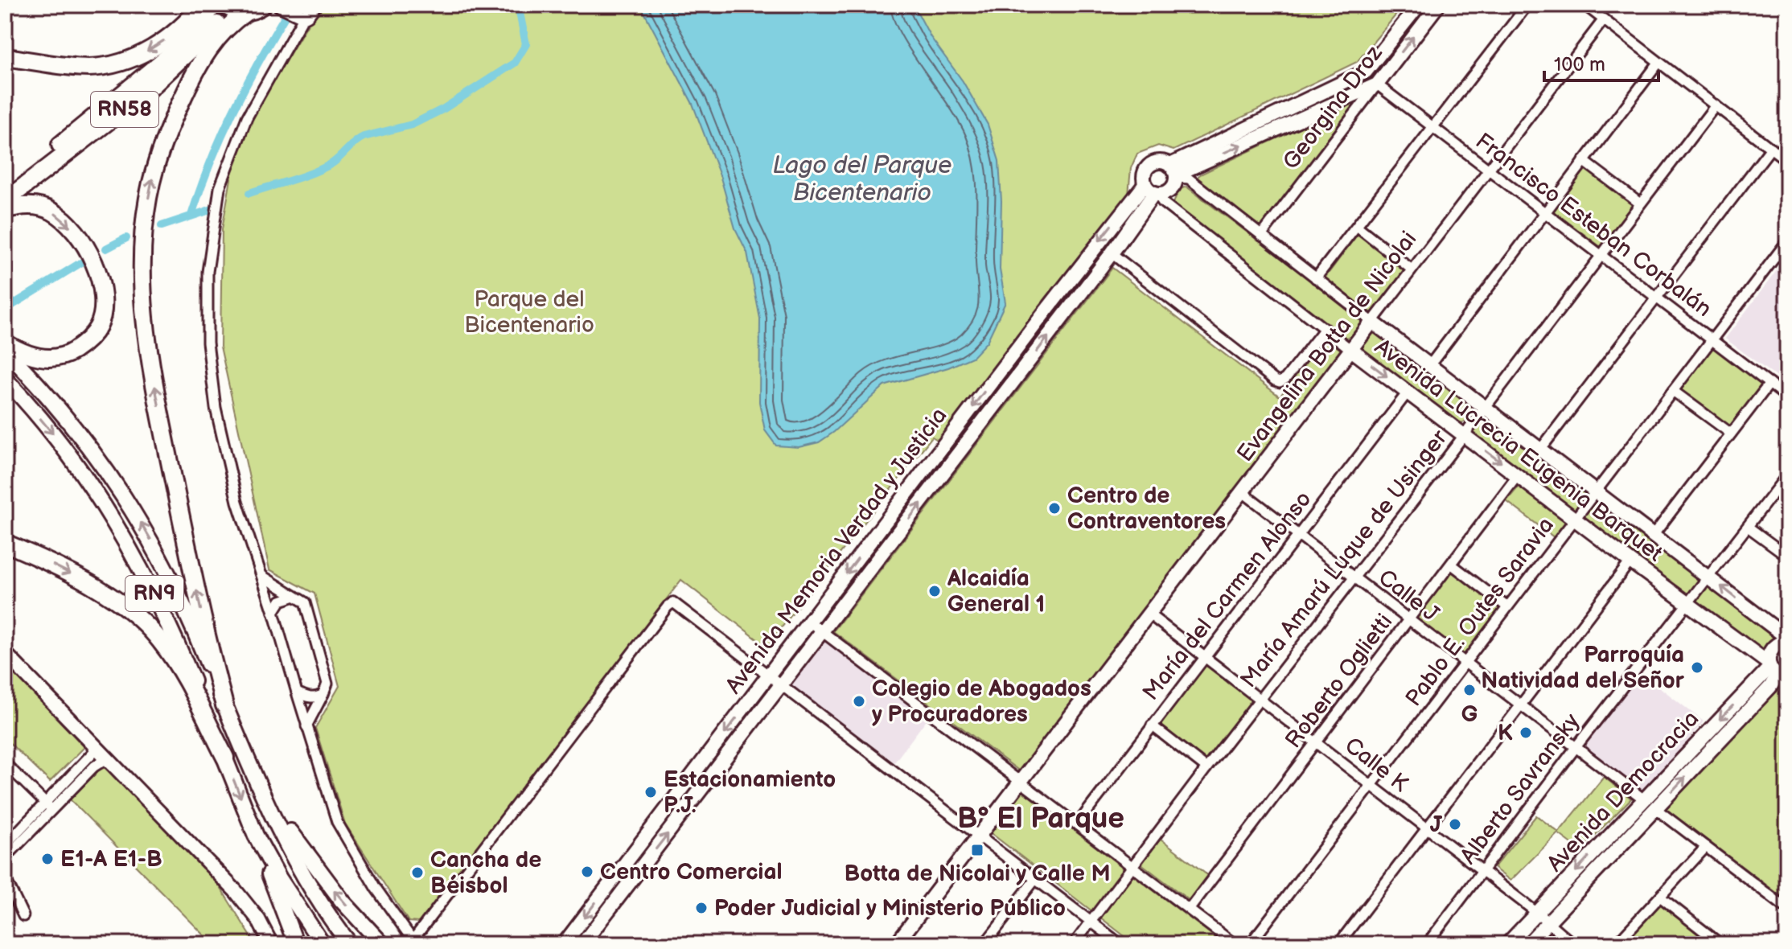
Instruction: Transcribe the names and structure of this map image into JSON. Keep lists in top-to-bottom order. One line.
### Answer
{"streets":{"highway":["RN58"],"main road":["RN9"],"street":["Georgina Droz","Francisco Esteban Corbalán","Evangelina Botta de Nicolai","Avenida Lucrecia Eugenia Barquet","Avenida Memoria Verdad y Justicia","María Amarú Luque de Usinger","María del Carmen Alonso","Calle J","Pablo E. Outes Saravia","Roberto Oglietti","Calle K","Alberto Savransky","Avenida Democracia"]},"crossings":[["Georgina Droz","Francisco Esteban Corbalán"],["Georgina Droz","Avenida Lucrecia Eugenia Barquet"],["Georgina Droz","Avenida Memoria Verdad y Justicia"],["Francisco Esteban Corbalán","Evangelina Botta de Nicolai"],["Francisco Esteban Corbalán","Avenida Memoria Verdad y Justicia"],["Francisco Esteban Corbalán","María Amarú Luque de Usinger"],["Francisco Esteban Corbalán","Pablo E. Outes Saravia"],["Evangelina Botta de Nicolai","Avenida Lucrecia Eugenia Barquet"],["Evangelina Botta de Nicolai","Calle J"],["Evangelina Botta de Nicolai","Calle K"],["Avenida Lucrecia Eugenia Barquet","Avenida Memoria Verdad y Justicia"],["Avenida Lucrecia Eugenia Barquet","María Amarú Luque de Usinger"],["Avenida Lucrecia Eugenia Barquet","María del Carmen Alonso"],["Avenida Lucrecia Eugenia Barquet","Pablo E. Outes Saravia"],["Avenida Lucrecia Eugenia Barquet","Roberto Oglietti"],["Avenida Lucrecia Eugenia Barquet","Alberto Savransky"],["Avenida Lucrecia Eugenia Barquet","Avenida Democracia"],["María Amarú Luque de Usinger","Calle J"],["María Amarú Luque de Usinger","Calle K"],["María del Carmen Alonso","Calle J"],["María del Carmen Alonso","Calle K"],["Calle J","Pablo E. Outes Saravia"],["Calle J","Roberto Oglietti"],["Calle J","Alberto Savransky"],["Calle J","Avenida Democracia"],["Pablo E. Outes Saravia","Calle K"],["Roberto Oglietti","Calle K"],["Calle K","Alberto Savransky"],["Calle K","Avenida Democracia"]],"districts":["Bº El Parque"],"water":["Lago del Parque Bicentenario"],"parks":["Parque del Bicentenario"],"places":{"other":["Centro de Contraventores","Alcaidía General 1","Parroquía Natividad del Señor","G","Colegio de Abogados y Procuradores","K","Estacionamiento P.J.","J","E1-A E1-B","Centro Comercial","Cancha de Béisbol","Poder Judicial y Ministerio Público"],"transit":["Botta de Nicolai y Calle M"]},"scale_bar":"100 m"}
